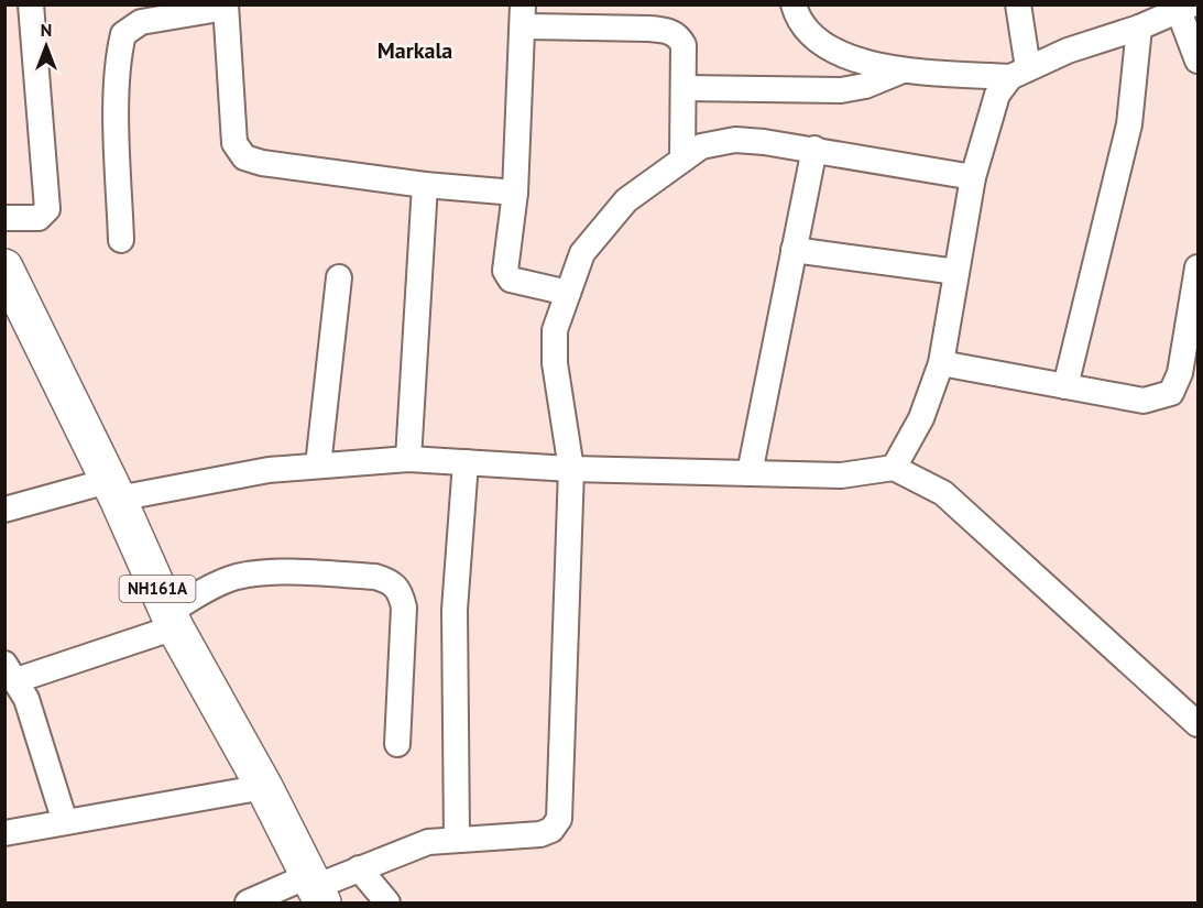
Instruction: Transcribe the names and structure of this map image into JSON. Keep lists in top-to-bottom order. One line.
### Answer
{"streets":{"highway":["NH161A"]},"districts":["Markala"],"north":"top"}
